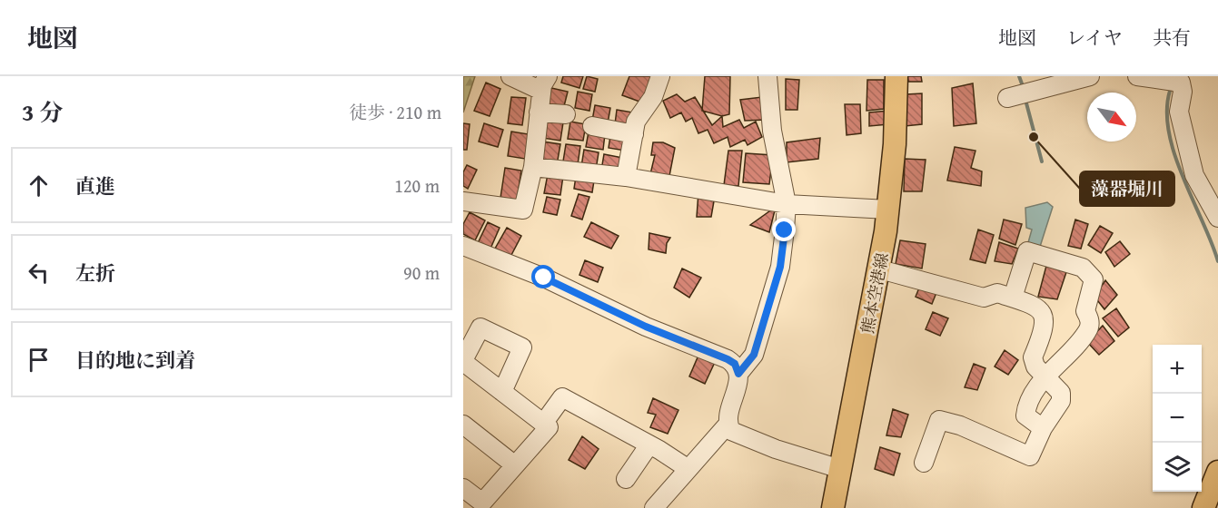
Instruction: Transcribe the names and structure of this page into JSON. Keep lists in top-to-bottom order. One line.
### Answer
{"streets":{"main road":["熊本空港線"]},"places":["藻器堀川"],"north":"bottom right","page":{"header":"地図","nav":["地図","レイヤ","共有"],"heading":["3 分","徒歩 · 210 m"],"list":[["直進","120 m"],["左折","90 m"],"目的地に到着"],"map_buttons":["+","−"]}}
